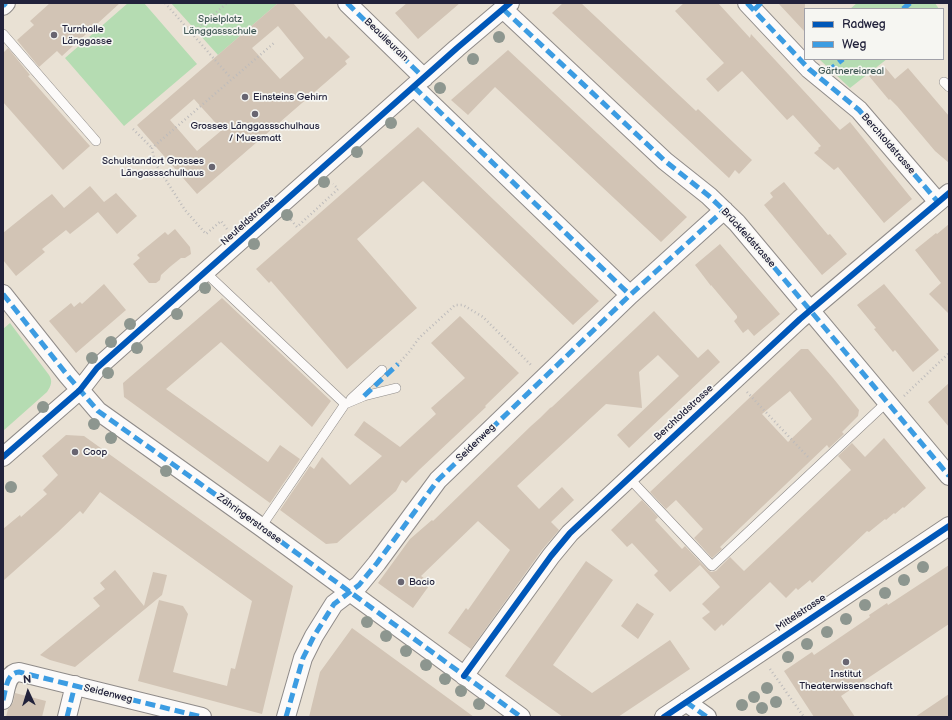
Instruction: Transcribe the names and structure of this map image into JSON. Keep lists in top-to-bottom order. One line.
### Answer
{"streets":{"street":["Beaulieurain","Berchtoldstrasse","Neufeldstrasse","Brückfeldstrasse","Seidenweg","Zähringerstrasse","Mittelstrasse"]},"crossings":[["Beaulieurain","Neufeldstrasse"],["Beaulieurain","Seidenweg"],["Berchtoldstrasse","Brückfeldstrasse"],["Berchtoldstrasse","Zähringerstrasse"],["Neufeldstrasse","Brückfeldstrasse"],["Neufeldstrasse","Zähringerstrasse"],["Brückfeldstrasse","Seidenweg"],["Seidenweg","Zähringerstrasse"]],"parks":["Spielplatz Länggassschule","Gärtnereiareal"],"places":["Turnhalle Länggasse","Einsteins Gehirn","Grosses Länggassschulhaus / Muesmatt","Schulstandort Grosses Längassschulhaus","Coop","Bacio","Institut Theaterwissenschaft"],"legend":["Radweg","Weg"],"north":"top"}
